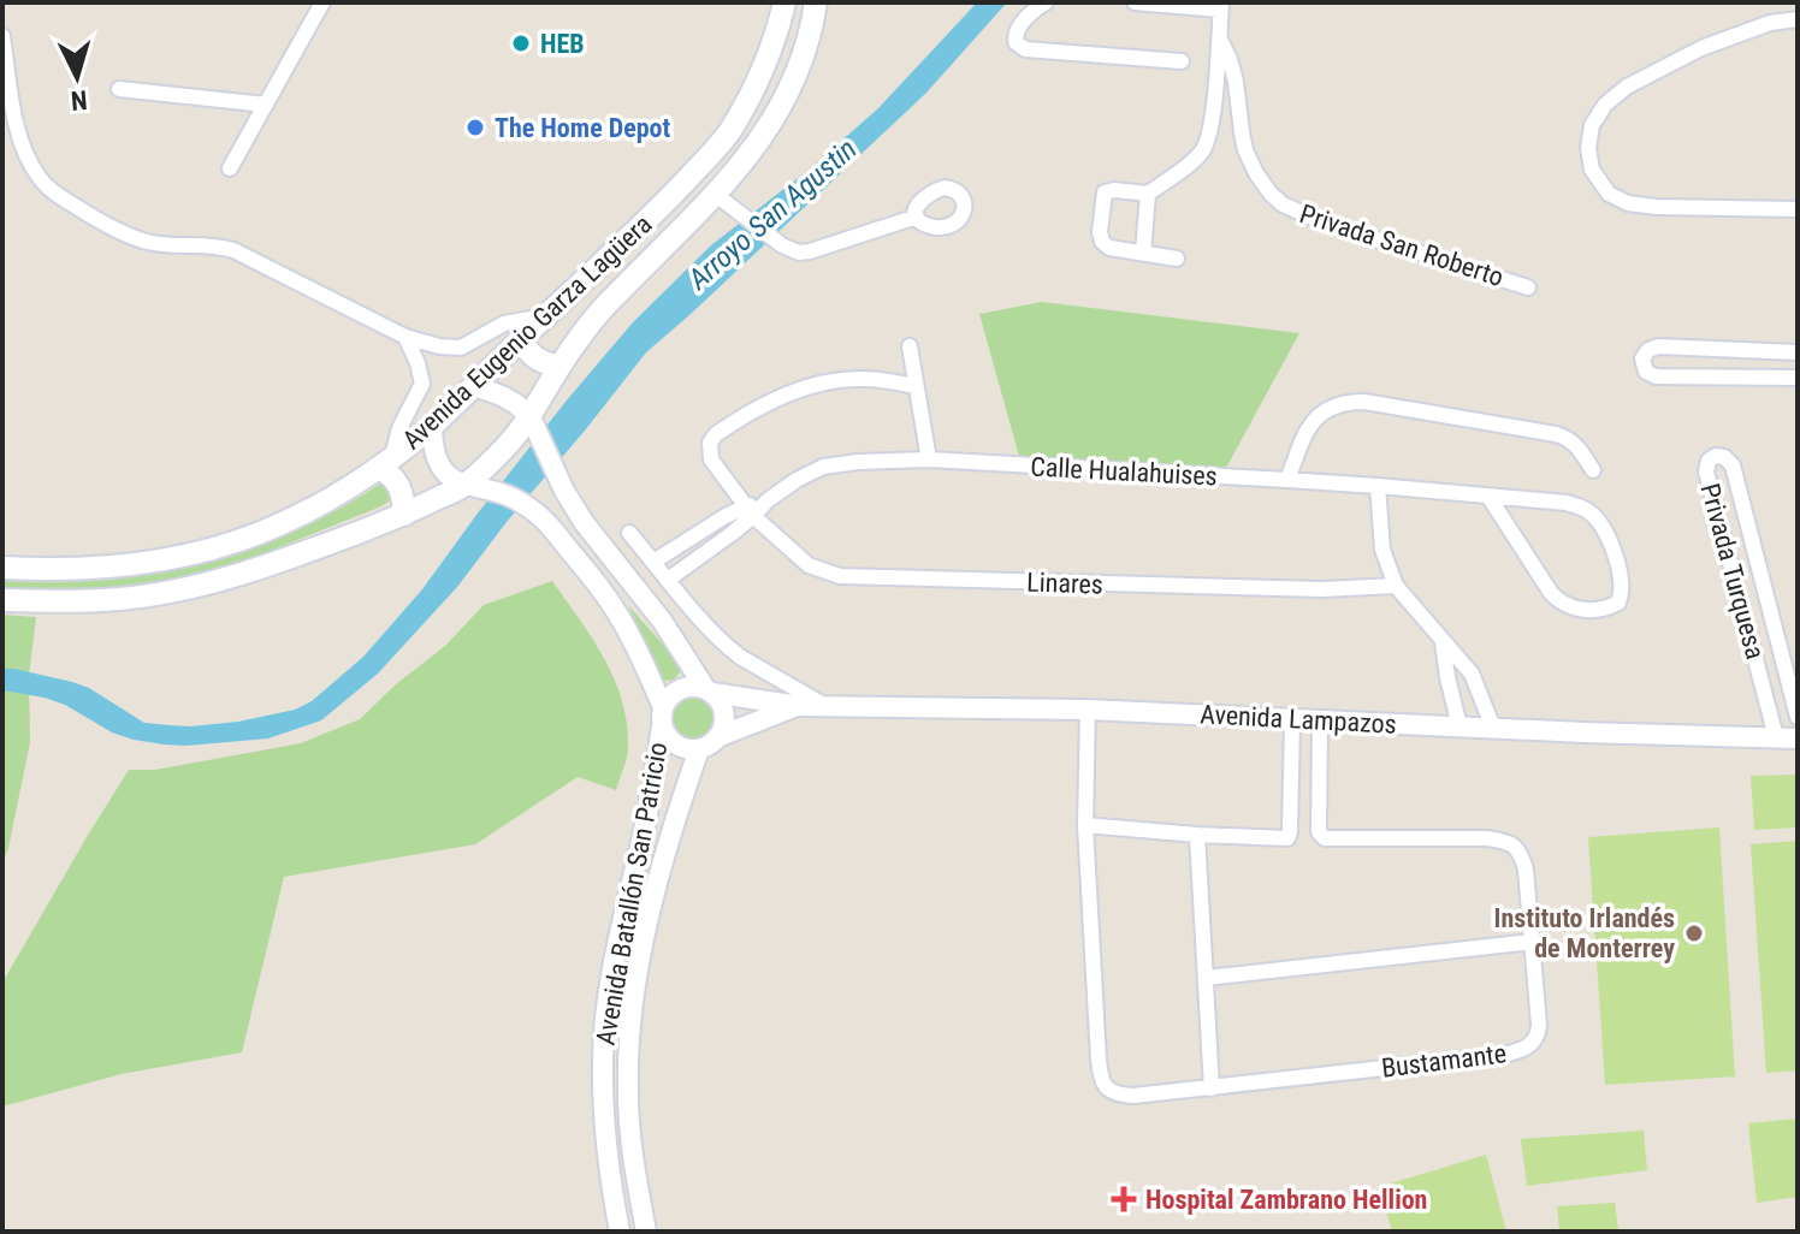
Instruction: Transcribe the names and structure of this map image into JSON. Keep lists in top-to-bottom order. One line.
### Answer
{"streets":{"main road":["Avenida Eugenio Garza Lagüera"],"street":["Privada San Roberto","Calle Hualahuises","Privada Turquesa","Linares","Avenida Lampazos","Avenida Batallón San Patricio","Bustamante"]},"crossings":[["Avenida Eugenio Garza Lagüera","Avenida Batallón San Patricio"],["Calle Hualahuises","Linares"],["Privada Turquesa","Avenida Lampazos"],["Avenida Lampazos","Avenida Batallón San Patricio"],["Avenida Lampazos","Bustamante"]],"water":["Arroyo San Agustin"],"places":{"other":["HEB","The Home Depot","Instituto Irlandés de Monterrey"],"health":["Hospital Zambrano Hellion"]},"north":"bottom"}
